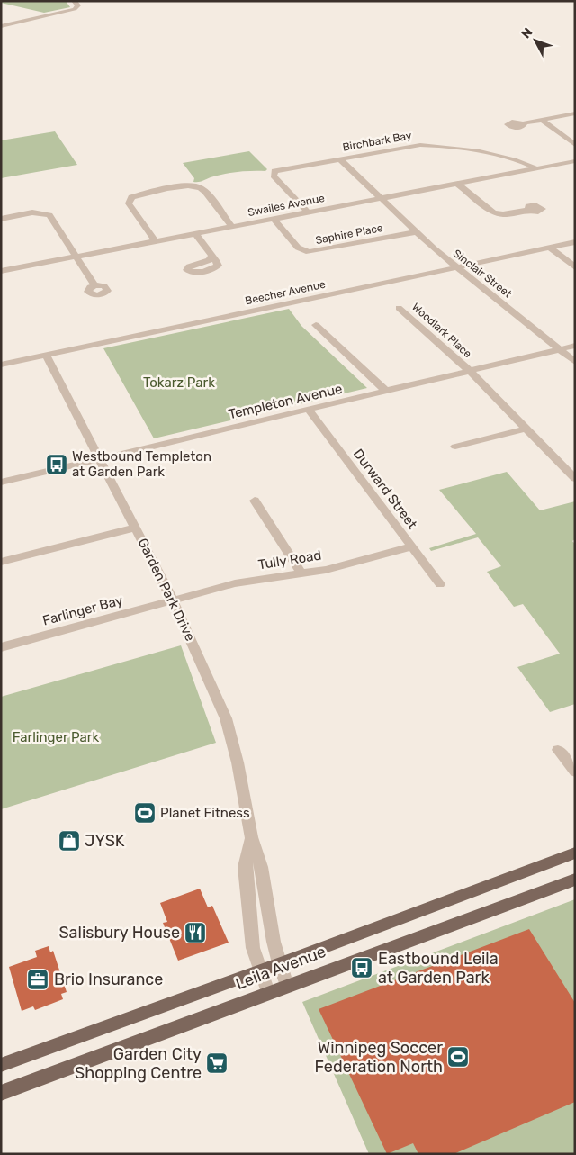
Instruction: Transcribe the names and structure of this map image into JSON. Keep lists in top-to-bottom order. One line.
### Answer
{"streets":{"main road":["Leila Avenue"],"street":["Birchbark Bay","Swailes Avenue","Saphire Place","Sinclair Street","Beecher Avenue","Woodlark Place","Templeton Avenue","Durward Street","Tully Road","Garden Park Drive","Farlinger Bay"]},"crossings":[["Birchbark Bay","Swailes Avenue"],["Birchbark Bay","Sinclair Street"],["Swailes Avenue","Saphire Place"],["Swailes Avenue","Sinclair Street"],["Saphire Place","Sinclair Street"],["Sinclair Street","Beecher Avenue"],["Sinclair Street","Templeton Avenue"],["Beecher Avenue","Garden Park Drive"],["Woodlark Place","Templeton Avenue"],["Templeton Avenue","Durward Street"],["Templeton Avenue","Garden Park Drive"],["Durward Street","Tully Road"],["Tully Road","Garden Park Drive"],["Tully Road","Farlinger Bay"],["Garden Park Drive","Farlinger Bay"],["Garden Park Drive","Leila Avenue"]],"parks":["Tokarz Park","Farlinger Park"],"places":{"bus stop":["Westbound Templeton at Garden Park","Eastbound Leila at Garden Park"],"sports":["Planet Fitness","Winnipeg Soccer Federation North"],"shop":["JYSK"],"restaurant":["Salisbury House"],"office":["Brio Insurance"],"supermarket":["Garden City Shopping Centre"]},"north":"top left"}
